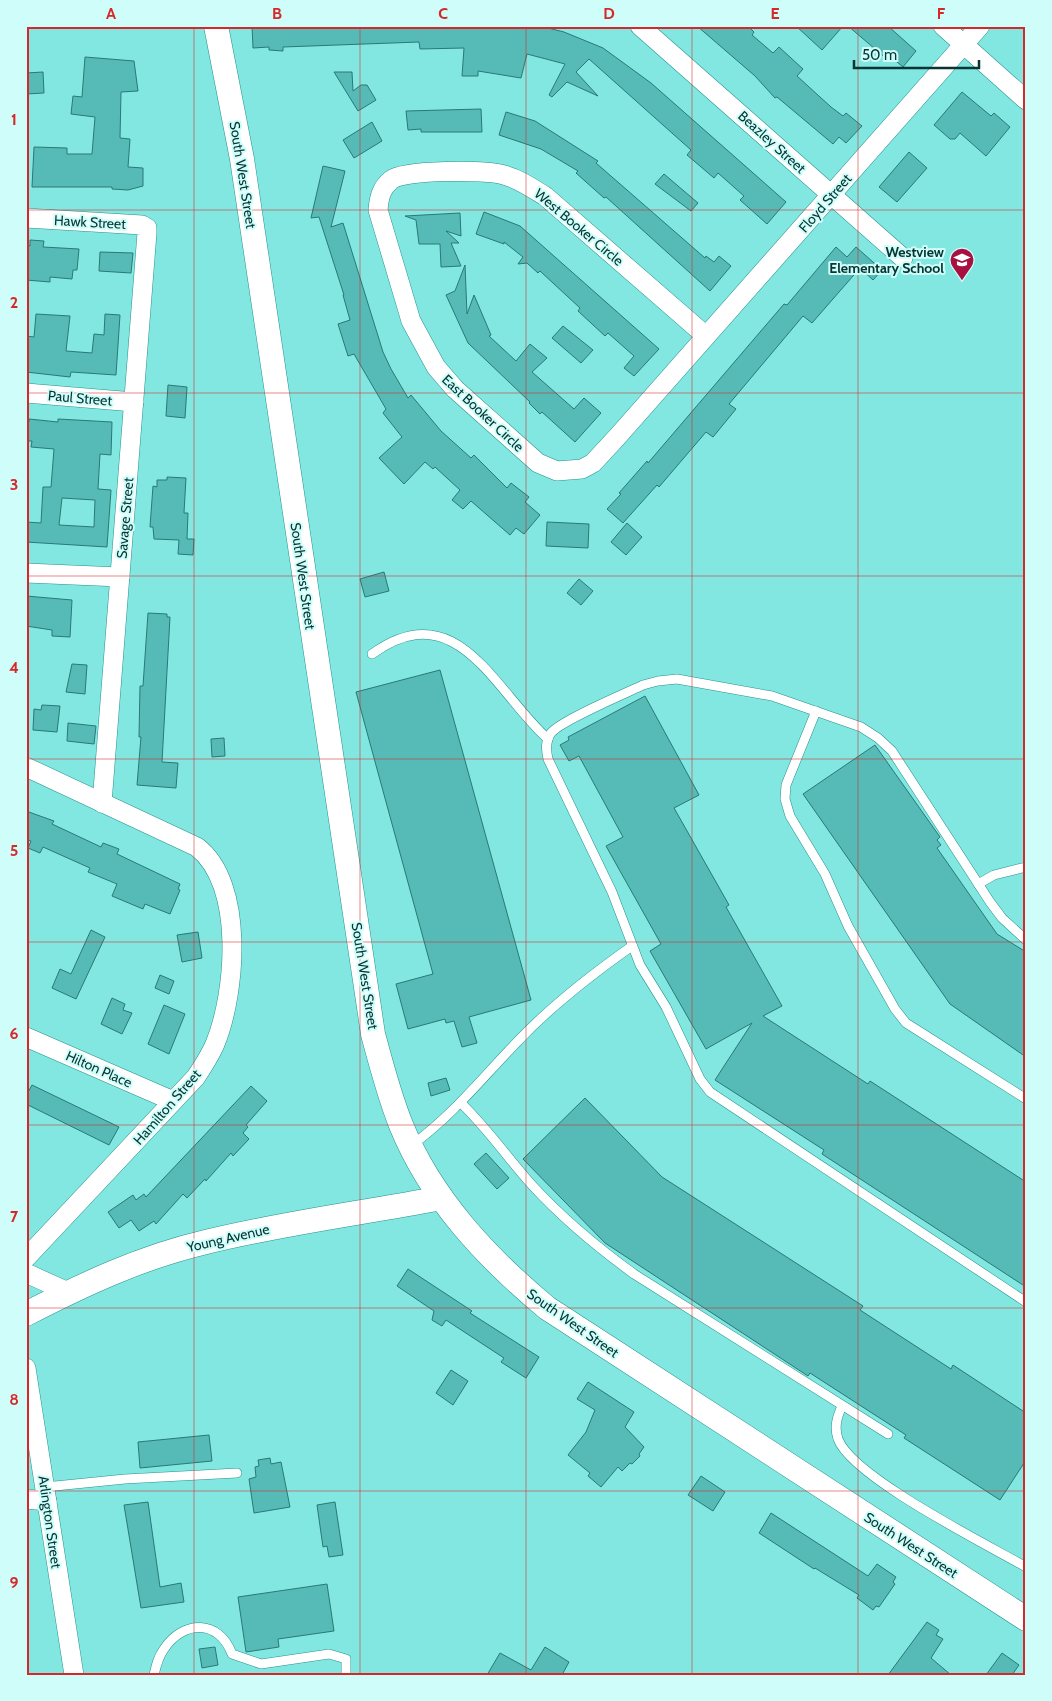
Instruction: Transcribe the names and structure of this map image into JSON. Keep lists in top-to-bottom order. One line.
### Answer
{"streets":{"street":["Beazley Street","South West Street","Floyd Street","Hawk Street","West Booker Circle","Paul Street","East Booker Circle","Savage Street","Hilton Place","Hamilton Street","Young Avenue","Arlington Street"]},"crossings":[["Beazley Street","Floyd Street"],["South West Street","Young Avenue"],["Floyd Street","West Booker Circle"],["Floyd Street","East Booker Circle"],["Hawk Street","Savage Street"],["West Booker Circle","East Booker Circle"],["Paul Street","Savage Street"],["Savage Street","Hamilton Street"],["Hilton Place","Hamilton Street"]],"places":{"school or university":["Westview Elementary School"]},"scale_bar":"50 m","grid":{"columns":["A","B","C","D","E","F"],"rows":["1","2","3","4","5","6","7","8","9"]}}
